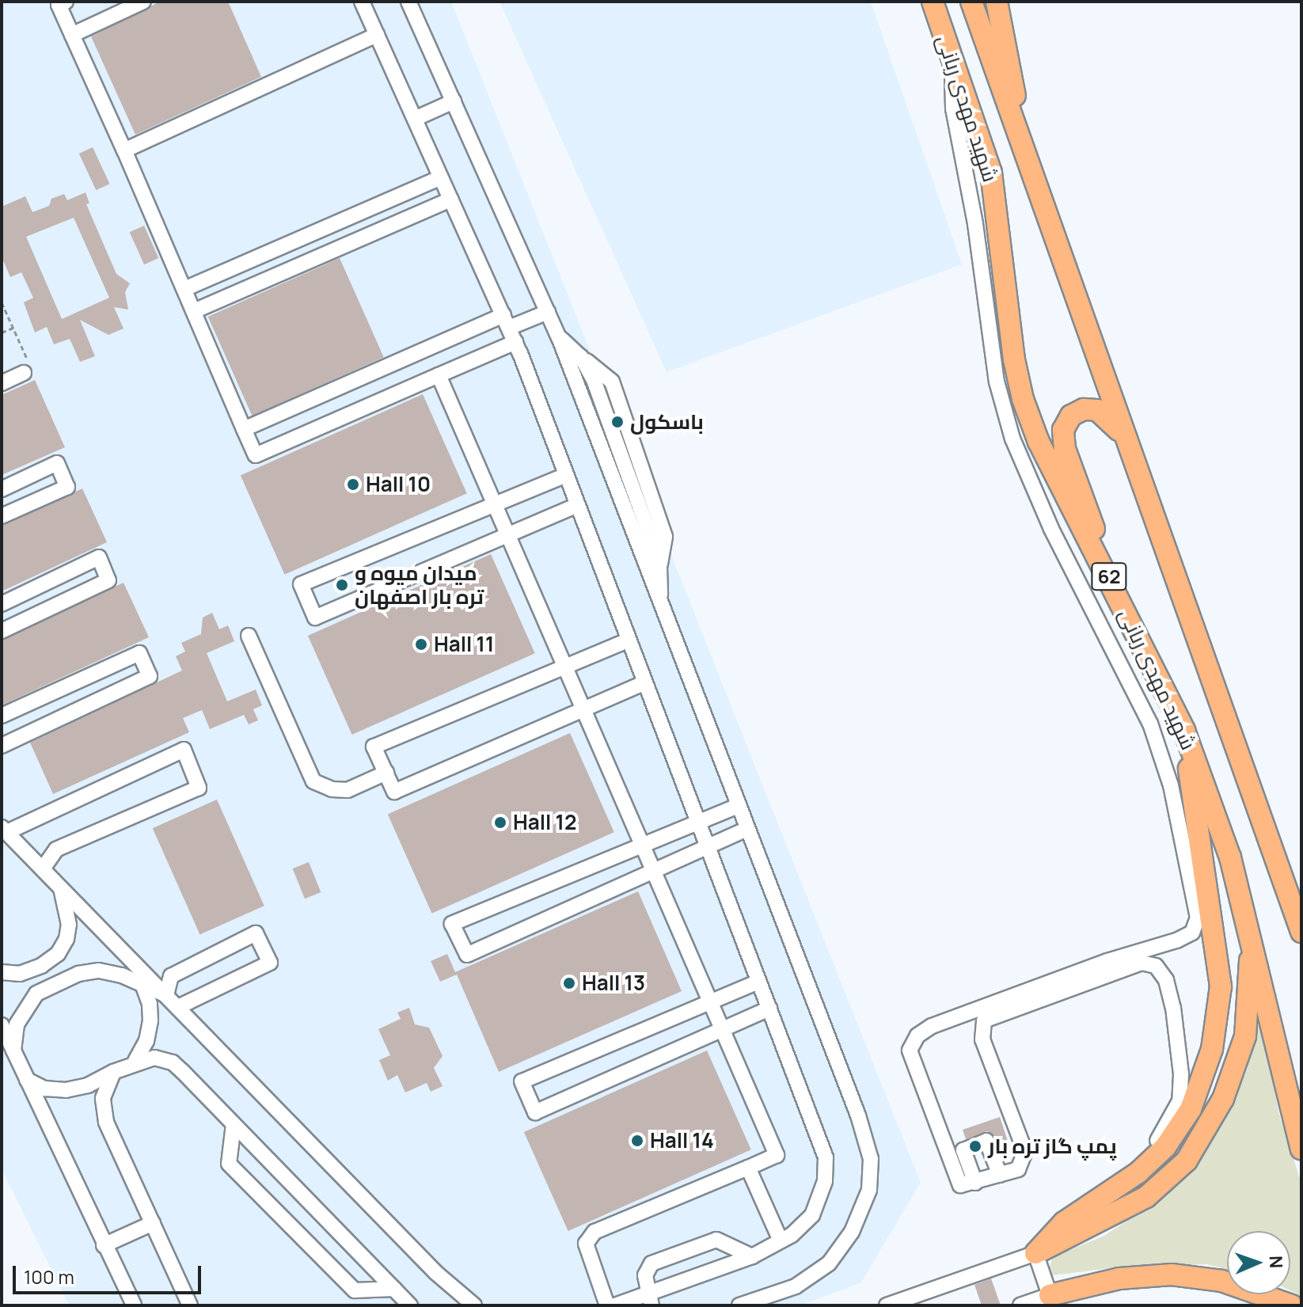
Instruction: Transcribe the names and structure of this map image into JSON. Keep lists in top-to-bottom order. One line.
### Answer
{"streets":{"highway":["شهید مهدی ربانی","62"]},"places":["باسكول","Hall 10","میدان میوه و تره بار اصفهان","Hall 11","Hall 12","Hall 13","Hall 14","پمپ گاز تره بار"],"scale_bar":"100 m","north":"right"}
